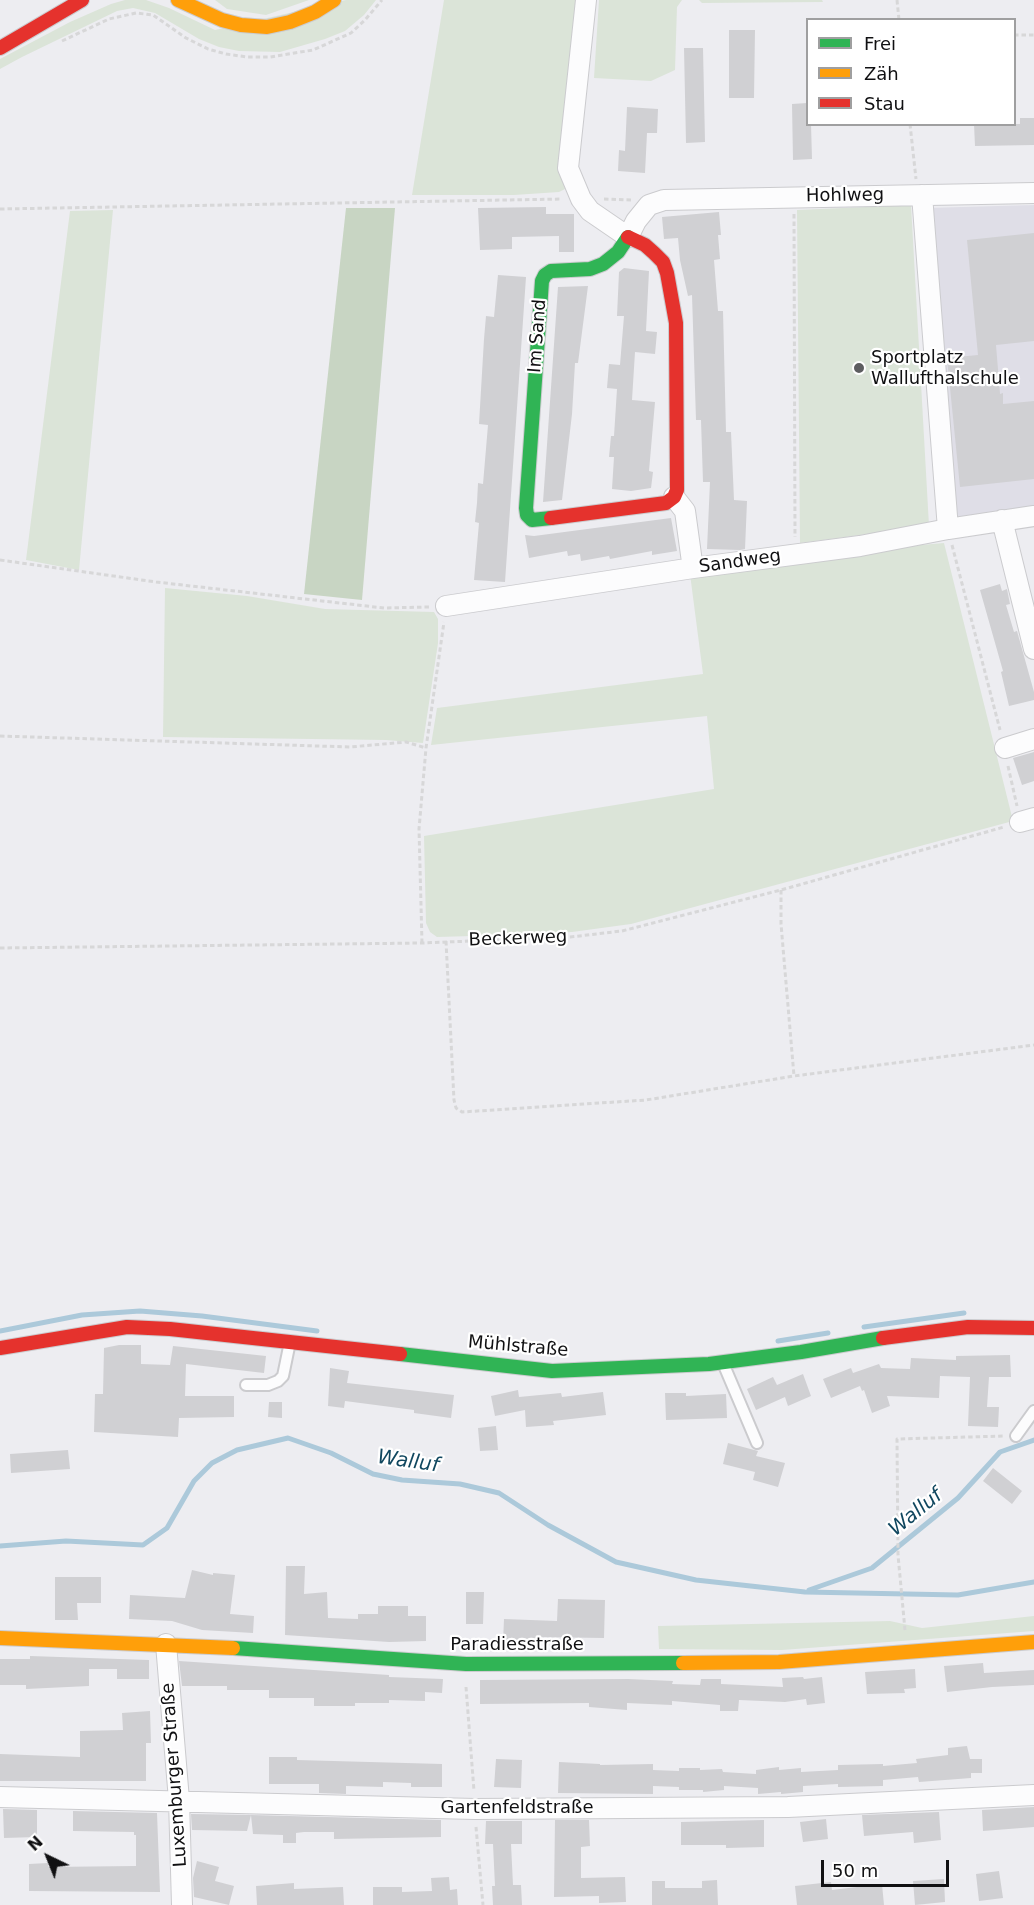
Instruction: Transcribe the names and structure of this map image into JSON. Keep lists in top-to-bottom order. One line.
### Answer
{"streets":{"street":["Hohlweg","Im Sand","Sandweg","Mühlstraße","Paradiesstraße","Luxemburger Straße","Gartenfeldstraße"],"path":["Beckerweg"]},"crossings":[["Paradiesstraße","Luxemburger Straße"],["Luxemburger Straße","Gartenfeldstraße"]],"water":["Walluf"],"places":["Sportplatz Wallufthalschule"],"legend":["Frei","Zäh","Stau"],"scale_bar":"50 m","north":"top left"}
